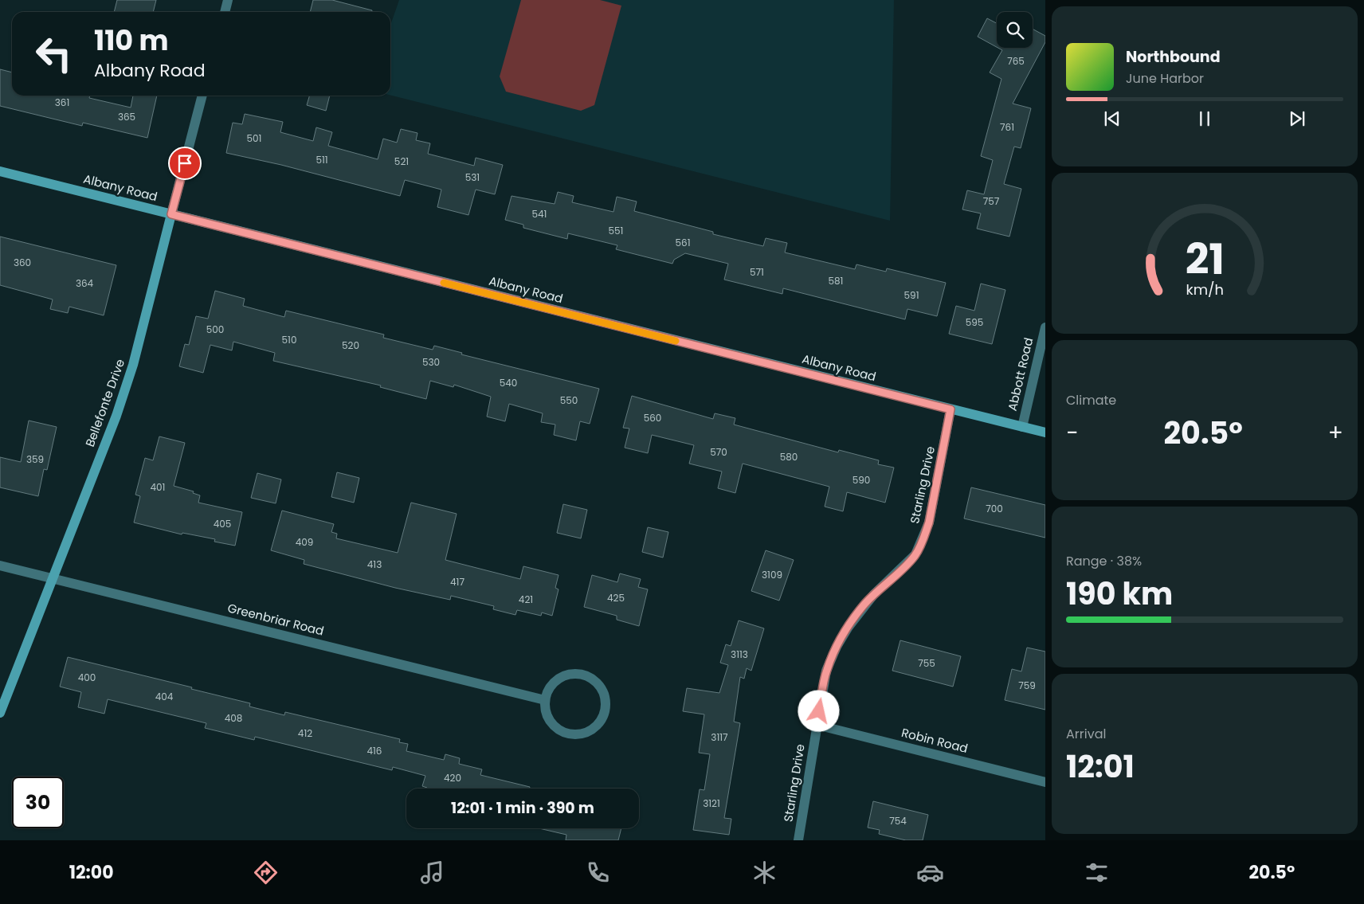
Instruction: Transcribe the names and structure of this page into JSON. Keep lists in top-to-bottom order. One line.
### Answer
{"streets":{"street":["Albany Road","Abbott Road","Bellefonte Drive","Starling Drive","Greenbriar Road","Robin Road"]},"crossings":[["Albany Road","Abbott Road"],["Albany Road","Bellefonte Drive"],["Albany Road","Starling Drive"],["Bellefonte Drive","Greenbriar Road"],["Starling Drive","Robin Road"]],"house_numbers":["765","361","365","761","501","511","521","531","757","541","551","561","360","571","581","364","591","595","500","510","520","530","540","550","560","570","580","359","590","401","700","405","409","413","3109","417","425","421","3113","755","400","759","404","408","412","3117","416","420","3121","754"],"page":{"turn":["110 m","Albany Road"],"song":["Northbound","June Harbor"],"tile":["Climate",["Range · 38%","190 km"],["Arrival","12:01"]],"heat":["−","20.5°","+"],"limit":"30","trip":"12:01 · 1 min · 390 m","tabs":["12:00","20.5°"],"gauge":["21","km/h"]}}
